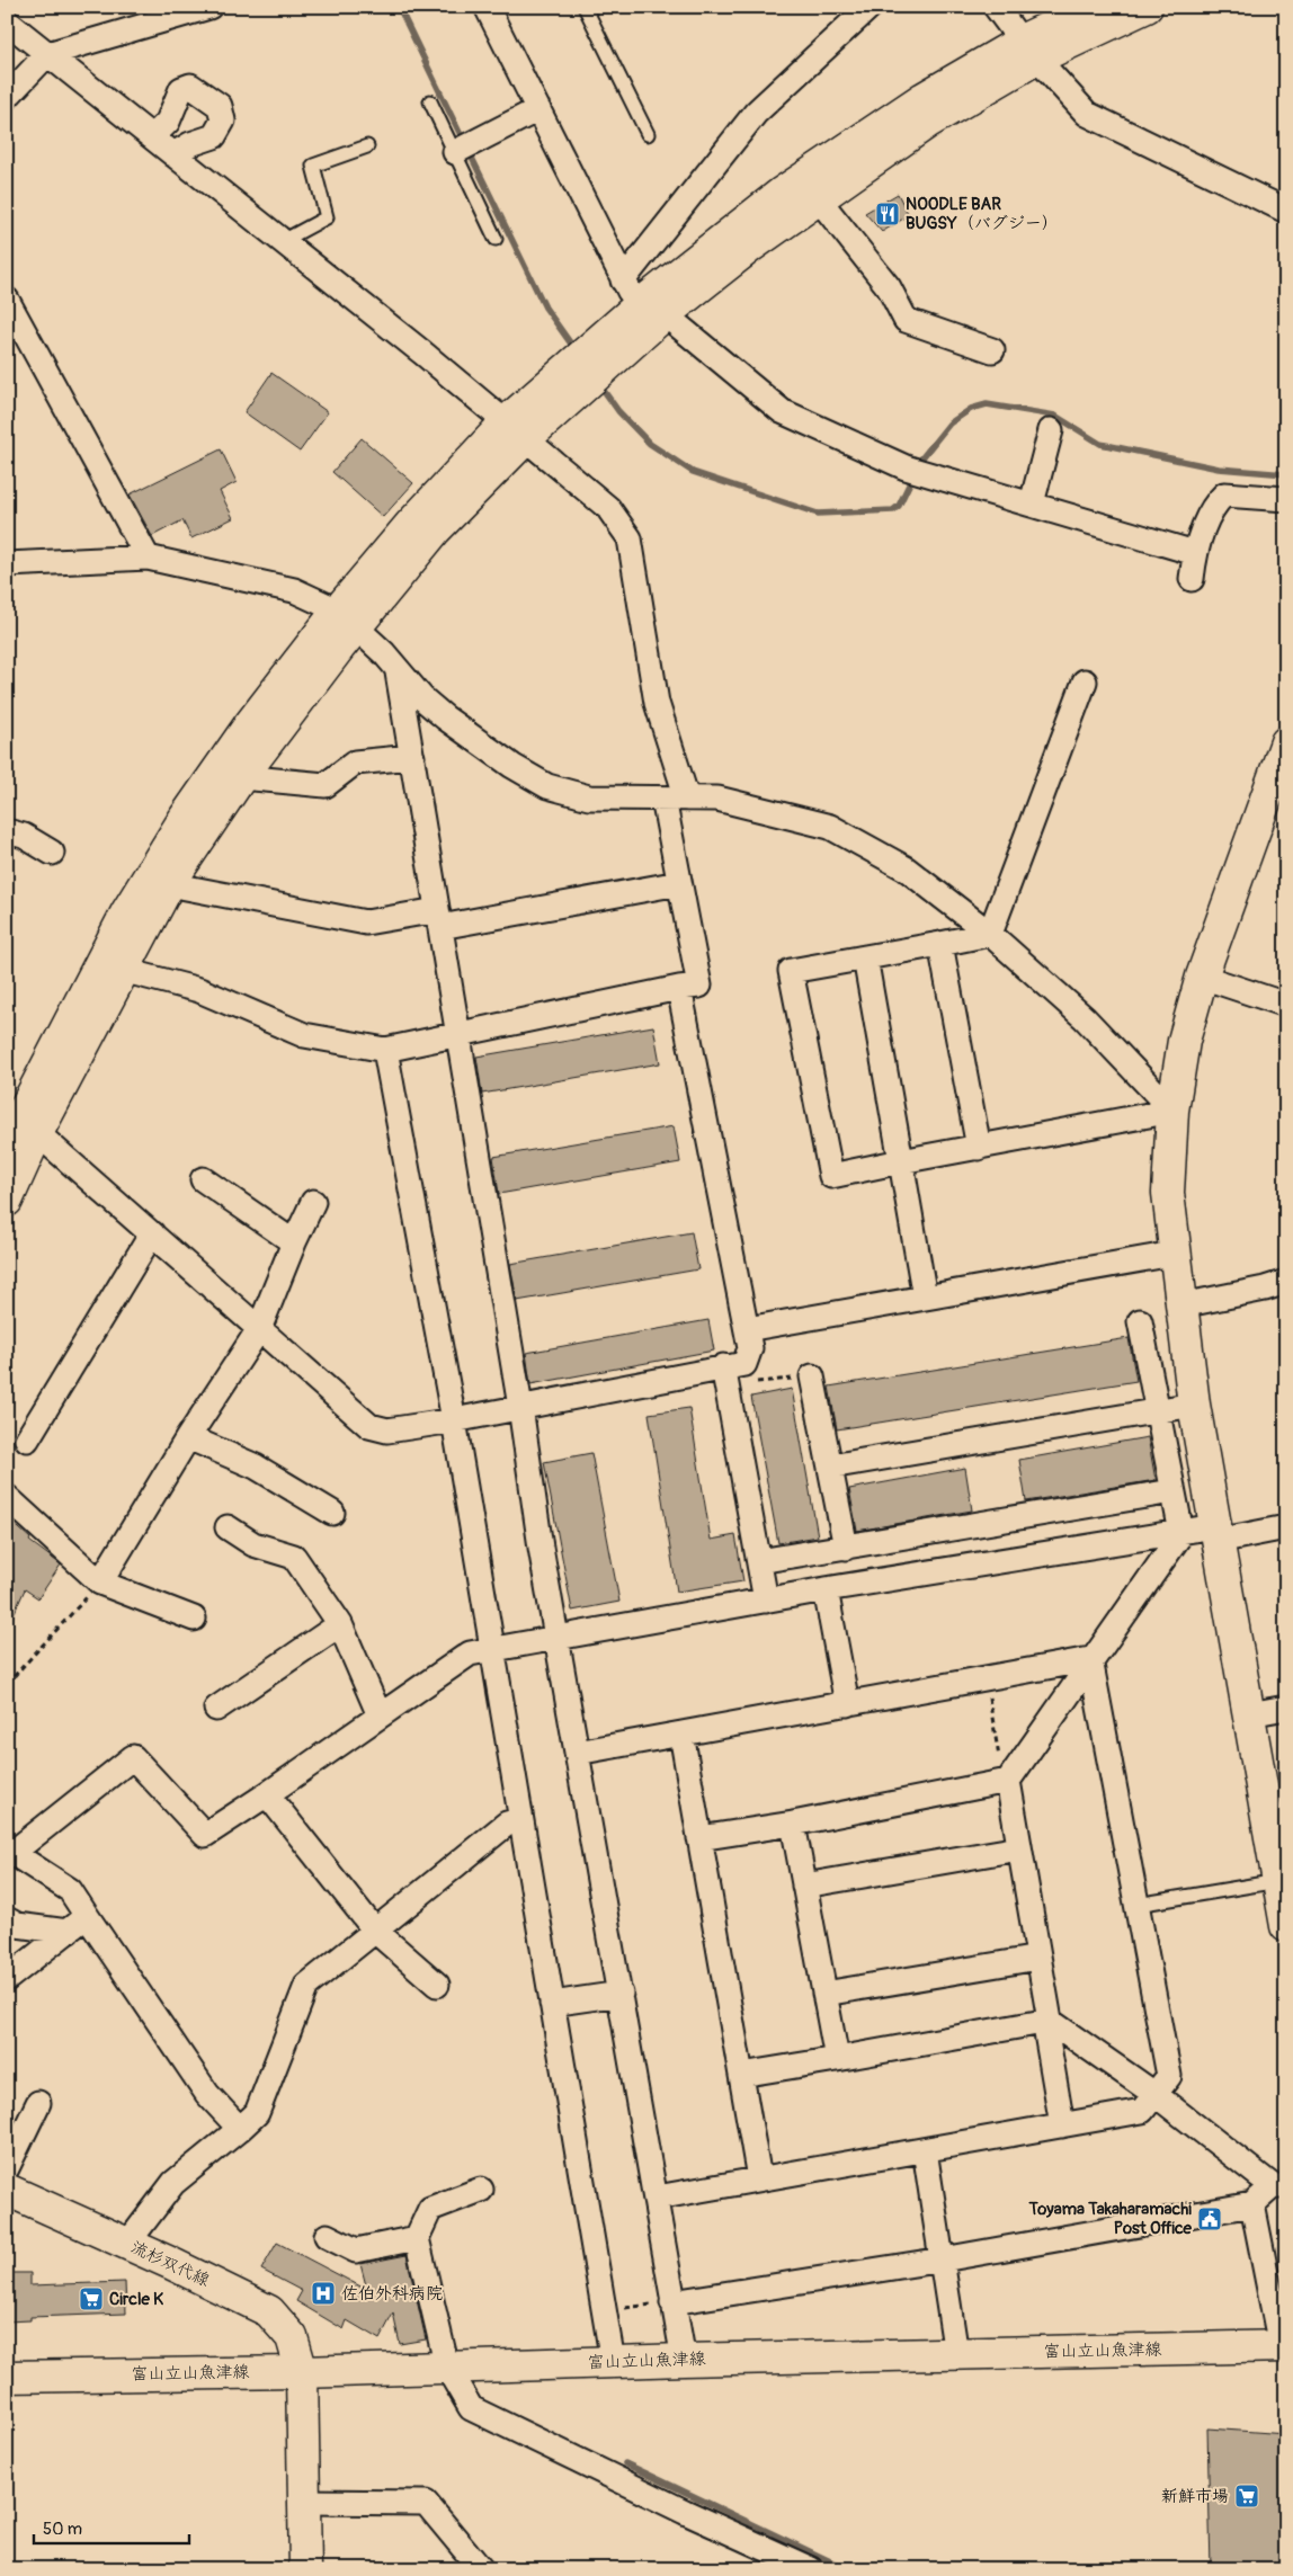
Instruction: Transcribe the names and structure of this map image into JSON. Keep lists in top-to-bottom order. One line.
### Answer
{"streets":{"street":["流杉双代線","富山立山魚津線"]},"crossings":[["流杉双代線","富山立山魚津線"]],"places":{"restaurant":["NOODLE BAR BUGSY（バグジー）"],"public building":["Toyama Takaharamachi Post Office"],"hospital":["佐伯外科病院"],"supermarket":["Circle K","新鮮市場"]},"scale_bar":"50 m"}
